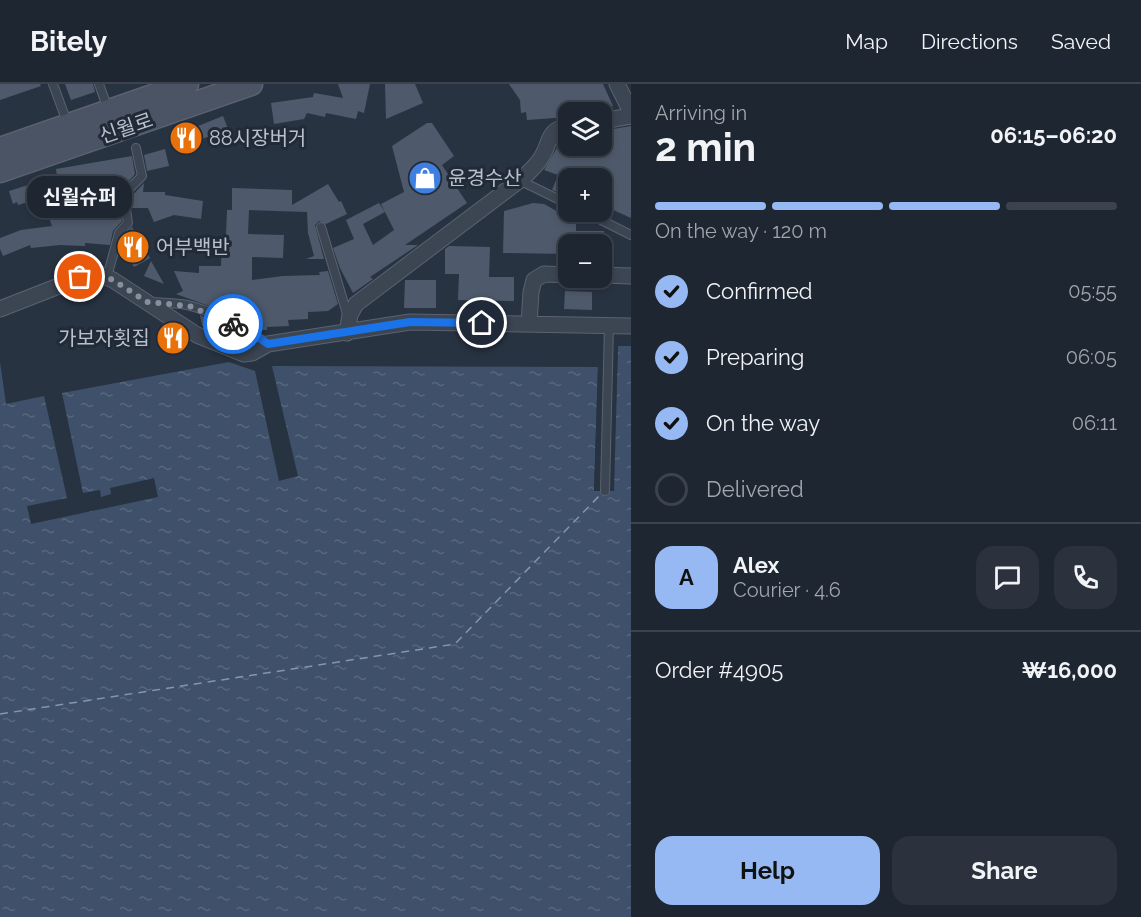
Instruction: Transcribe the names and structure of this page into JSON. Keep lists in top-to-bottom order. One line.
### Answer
{"streets":{"street":["신월로"]},"places":{"restaurant":["88시장버거","어부백반","가보자횟집"],"shop":["윤경수산"],"other":["신월슈퍼"]},"page":{"header":"Bitely","nav":["Map","Directions","Saved"],"heading":["2 min","Arriving in","06:15–06:20"],"panel":["Alex","Courier · 4.6","Order #4905","₩16,000"],"map_buttons":["+","−"],"bubble":"신월슈퍼","bar":"On the way · 120 m","list":[["Confirmed","05:55"],["Preparing","06:05"],["On the way","06:11"],"Delivered"],"round":"A","buttons":["Help","Share"]}}
